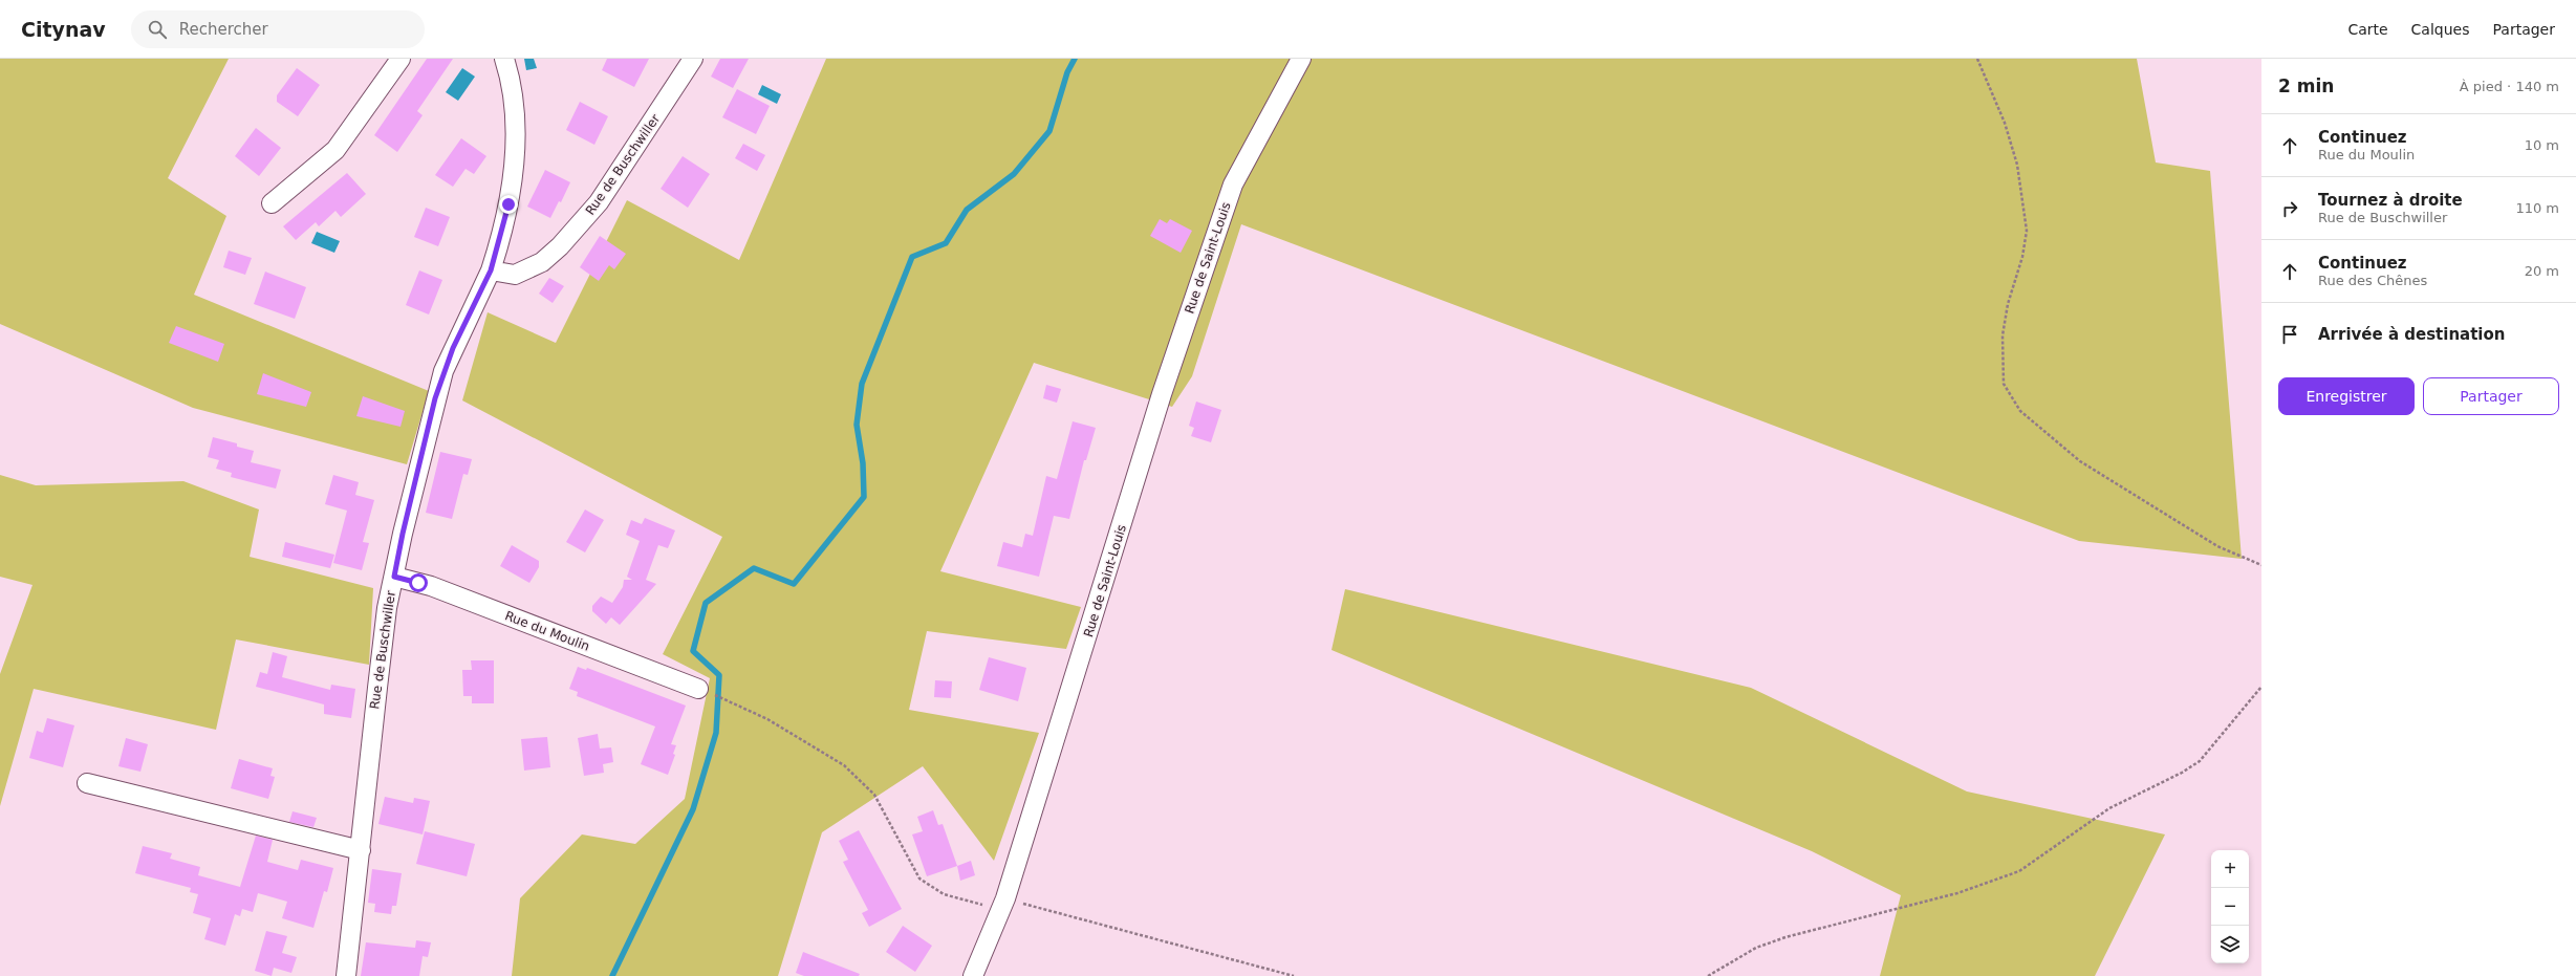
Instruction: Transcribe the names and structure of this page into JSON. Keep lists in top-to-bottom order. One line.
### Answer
{"streets":{"street":["Rue de Buschwiller","Rue de Saint-Louis","Rue du Moulin"]},"crossings":[["Rue de Buschwiller","Rue du Moulin"]],"page":{"header":"Citynav","search":"Rechercher","nav":["Carte","Calques","Partager"],"heading":["2 min","À pied · 140 m"],"list":[["Continuez","Rue du Moulin","10 m"],["Tournez à droite","Rue de Buschwiller","110 m"],["Continuez","Rue des Chênes","20 m"],"Arrivée à destination"],"buttons":["Enregistrer","Partager"],"map_buttons":["+","−"]}}
